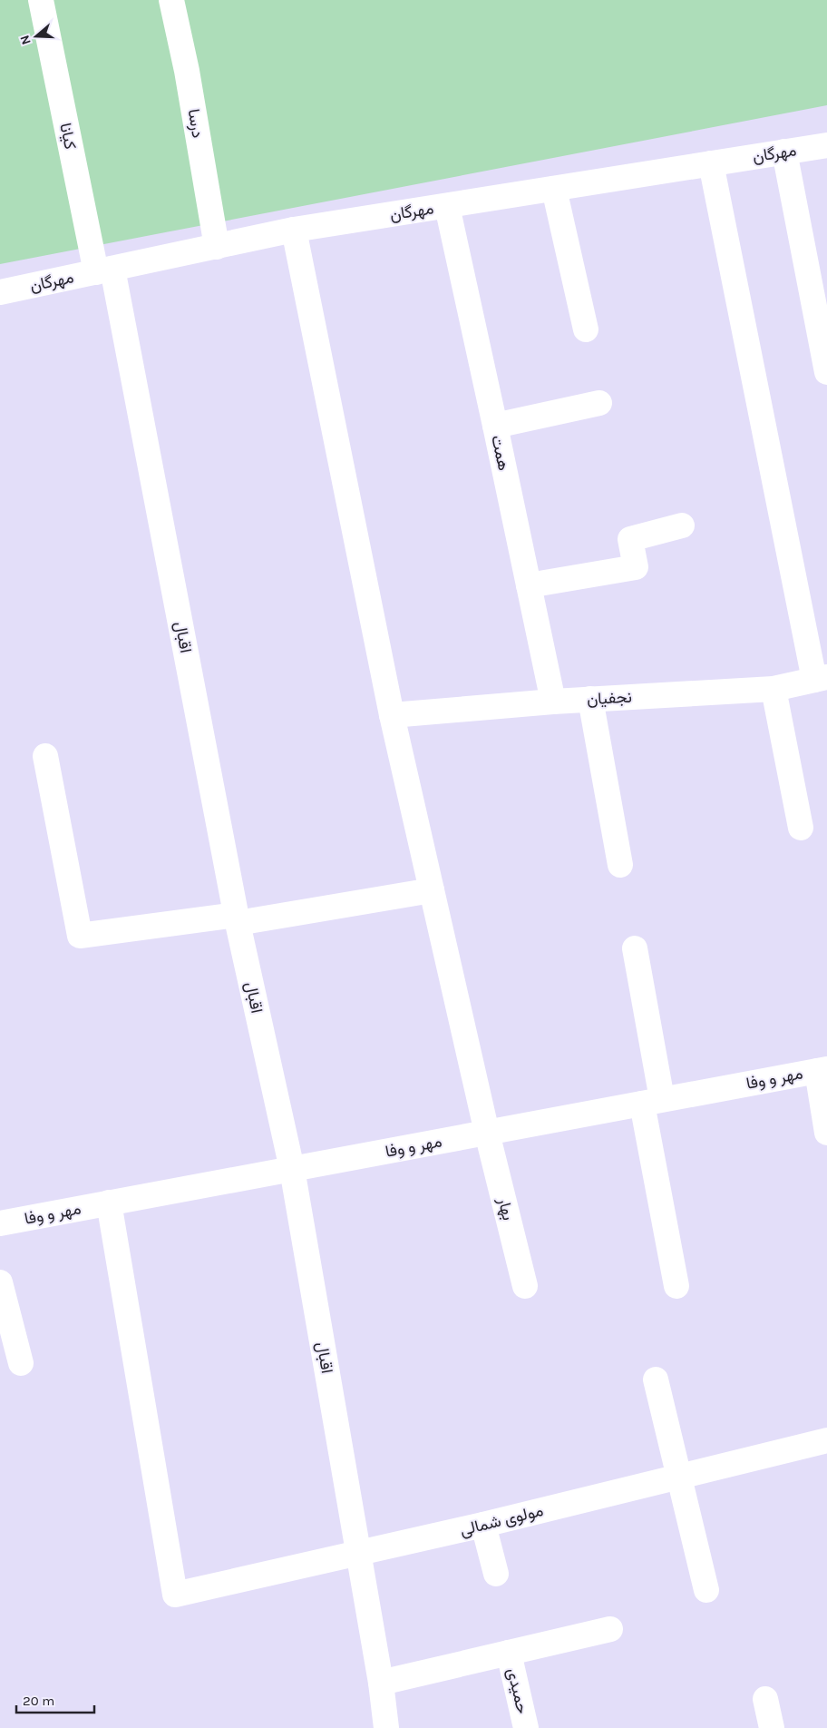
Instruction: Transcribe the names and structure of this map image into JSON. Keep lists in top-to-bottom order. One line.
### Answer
{"streets":{"street":["درسا","کیانا","مهرگان","همت","اقبال","نجفیان","مهر و وفا","بهار","مولوی شمالی","حمیدی"]},"crossings":[["درسا","مهرگان"],["کیانا","مهرگان"],["کیانا","اقبال"],["مهرگان","همت"],["مهرگان","اقبال"],["مهرگان","بهار"],["همت","نجفیان"],["اقبال","مهر و وفا"],["اقبال","مولوی شمالی"],["نجفیان","بهار"],["مهر و وفا","بهار"],["مهر و وفا","مولوی شمالی"]],"scale_bar":"20 m","north":"left"}
